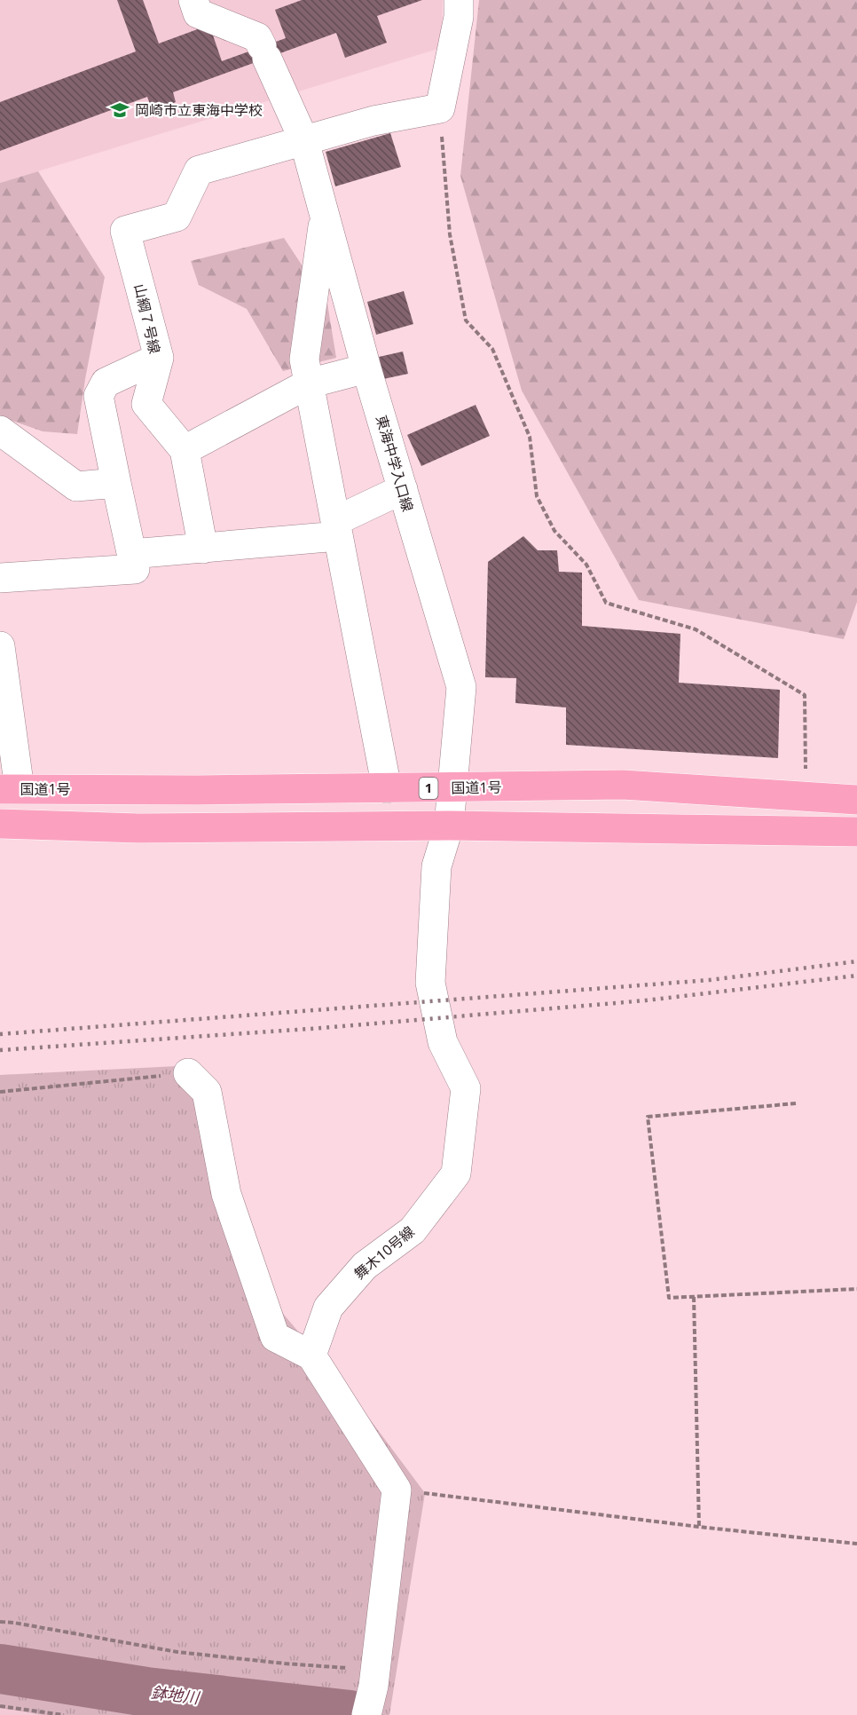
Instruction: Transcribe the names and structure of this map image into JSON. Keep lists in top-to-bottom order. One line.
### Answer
{"streets":{"highway":["国道1号","1"],"street":["山綱７号線","東海中学入口線","舞木10号線"]},"crossings":[["山綱７号線","東海中学入口線"],["東海中学入口線","国道1号"],["東海中学入口線","舞木10号線"],["国道1号","舞木10号線"]],"water":["鉢地川"],"places":{"school or university":["岡崎市立東海中学校"]}}
